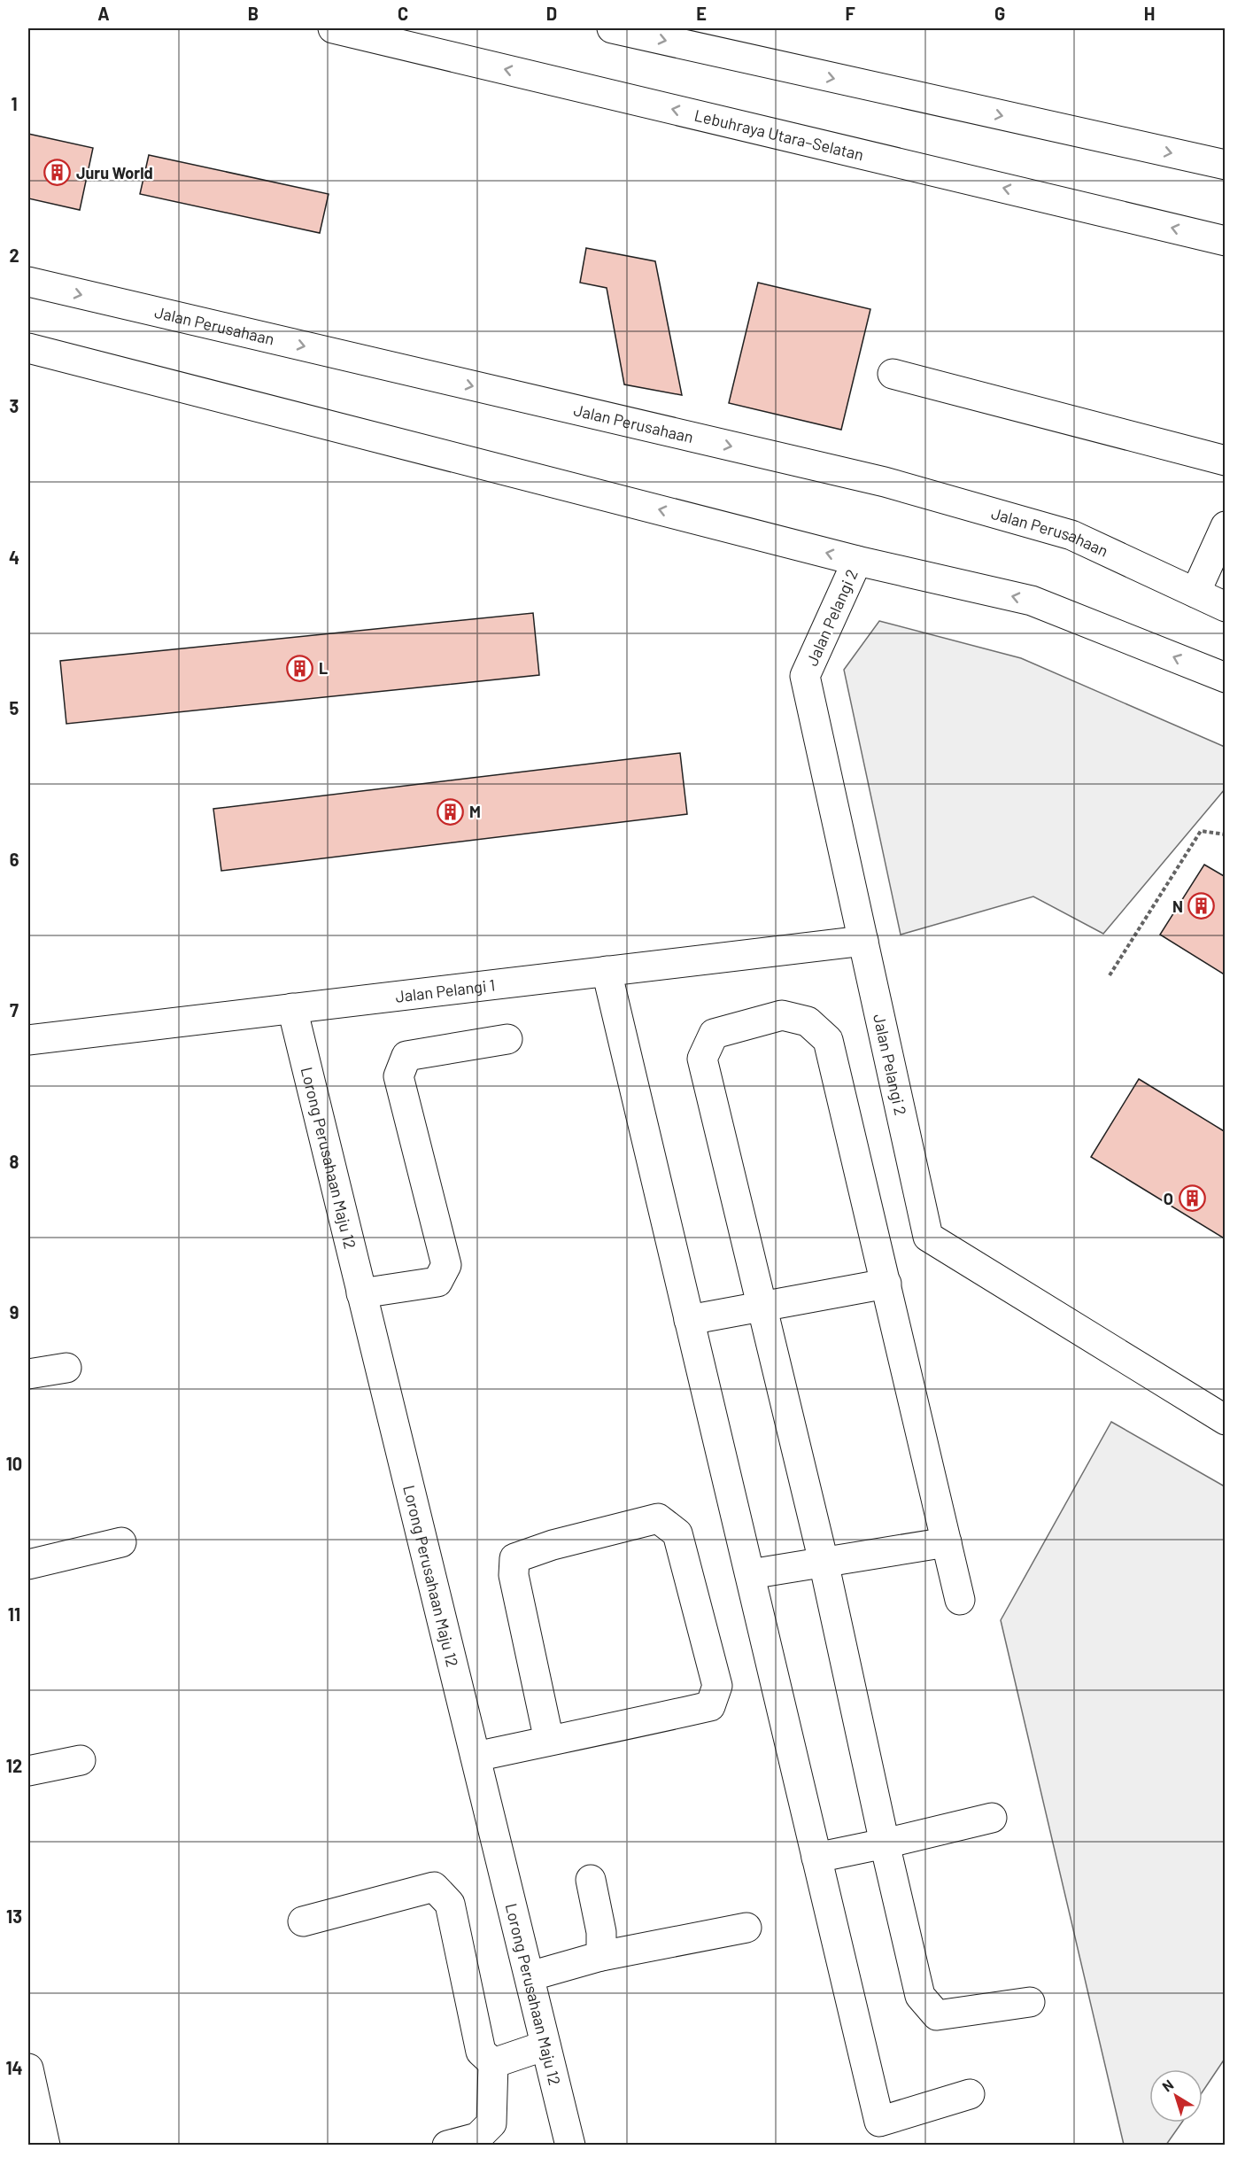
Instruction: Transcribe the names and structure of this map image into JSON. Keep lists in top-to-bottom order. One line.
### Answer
{"streets":{"main road":["Lebuhraya Utara–Selatan","Jalan Perusahaan","Jalan Pelangi 2","Jalan Pelangi 1","Lorong Perusahaan Maju 12"]},"crossings":[["Jalan Pelangi 2","Jalan Pelangi 1"],["Jalan Pelangi 1","Lorong Perusahaan Maju 12"]],"places":{"building":["Juru World","L","M","N","O"]},"north":"top left","grid":{"columns":["A","B","C","D","E","F","G","H"],"rows":["1","2","3","4","5","6","7","8","9","10","11","12","13","14"]}}
